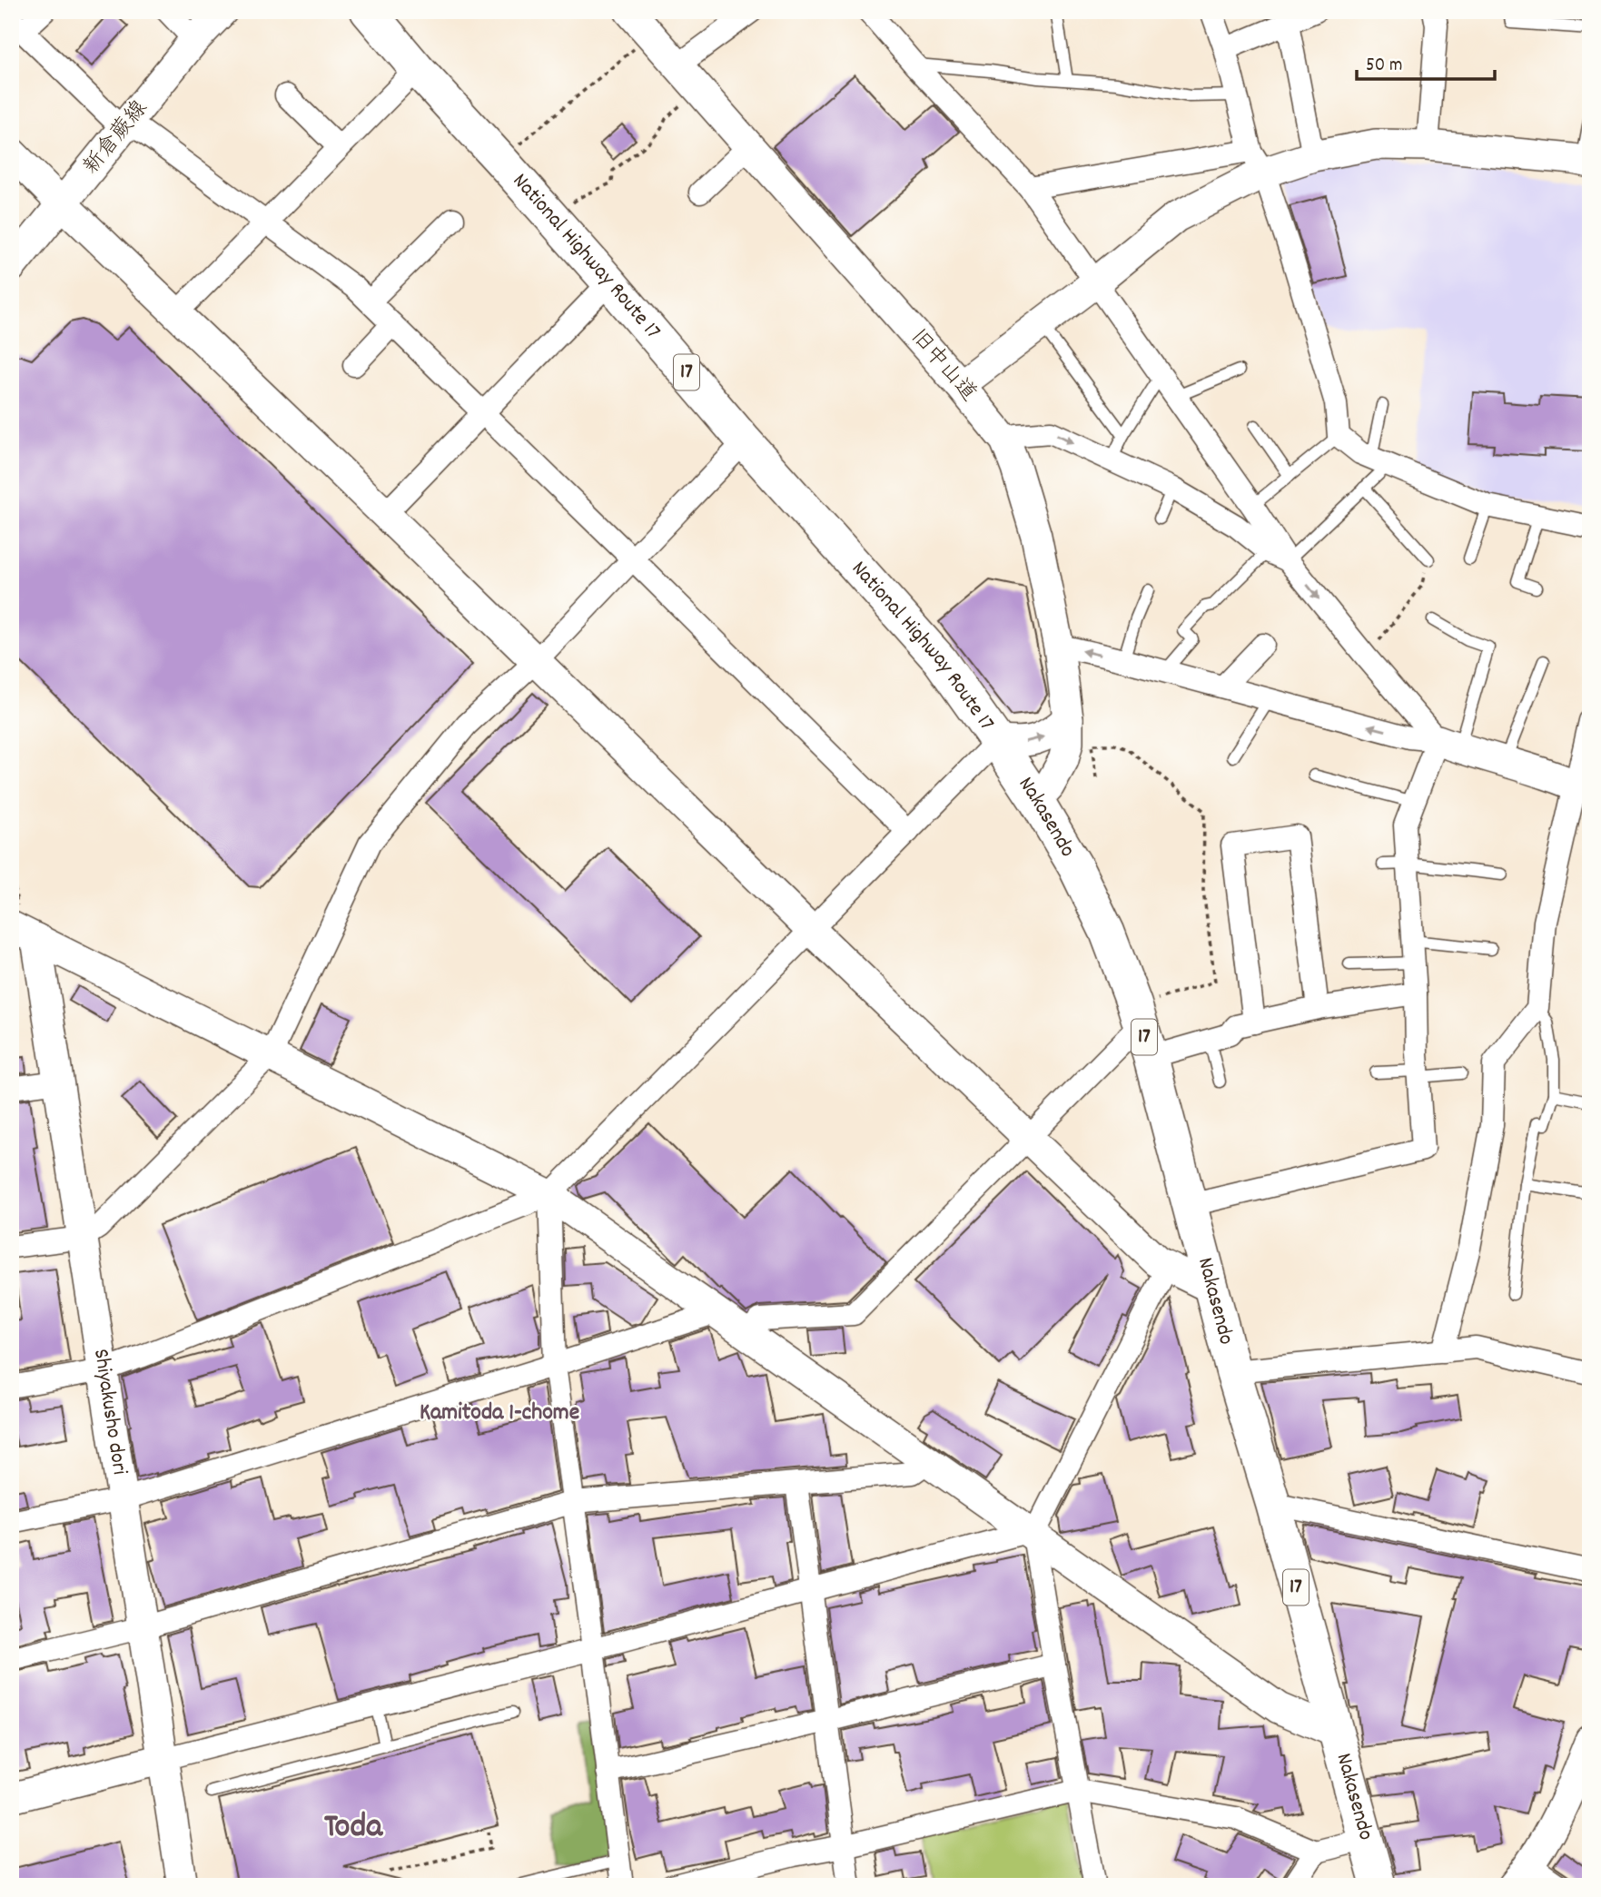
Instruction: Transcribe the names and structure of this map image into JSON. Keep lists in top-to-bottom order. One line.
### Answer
{"streets":{"highway":["National Highway Route 17","17","Nakasendo"],"street":["新倉蕨線","旧中山道","Shiyakusho dori"]},"crossings":[["National Highway Route 17","Nakasendo"],["旧中山道","Nakasendo"]],"districts":["Kamitoda 1-chome","Toda"],"scale_bar":"50 m"}
